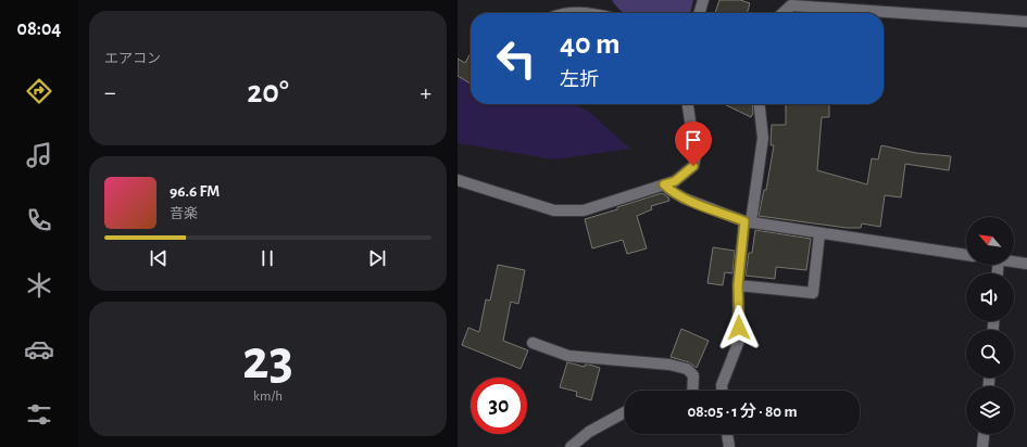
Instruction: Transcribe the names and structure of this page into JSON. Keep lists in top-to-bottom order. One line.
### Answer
{"north":"top left","page":{"tabs":"08:04","tile":["エアコン",["23","km/h"]],"turn":["40 m","左折"],"heat":["−","20°","+"],"song":["96.6 FM","音楽"],"limit":"30","trip":"08:05 · 1 分 · 80 m"}}
